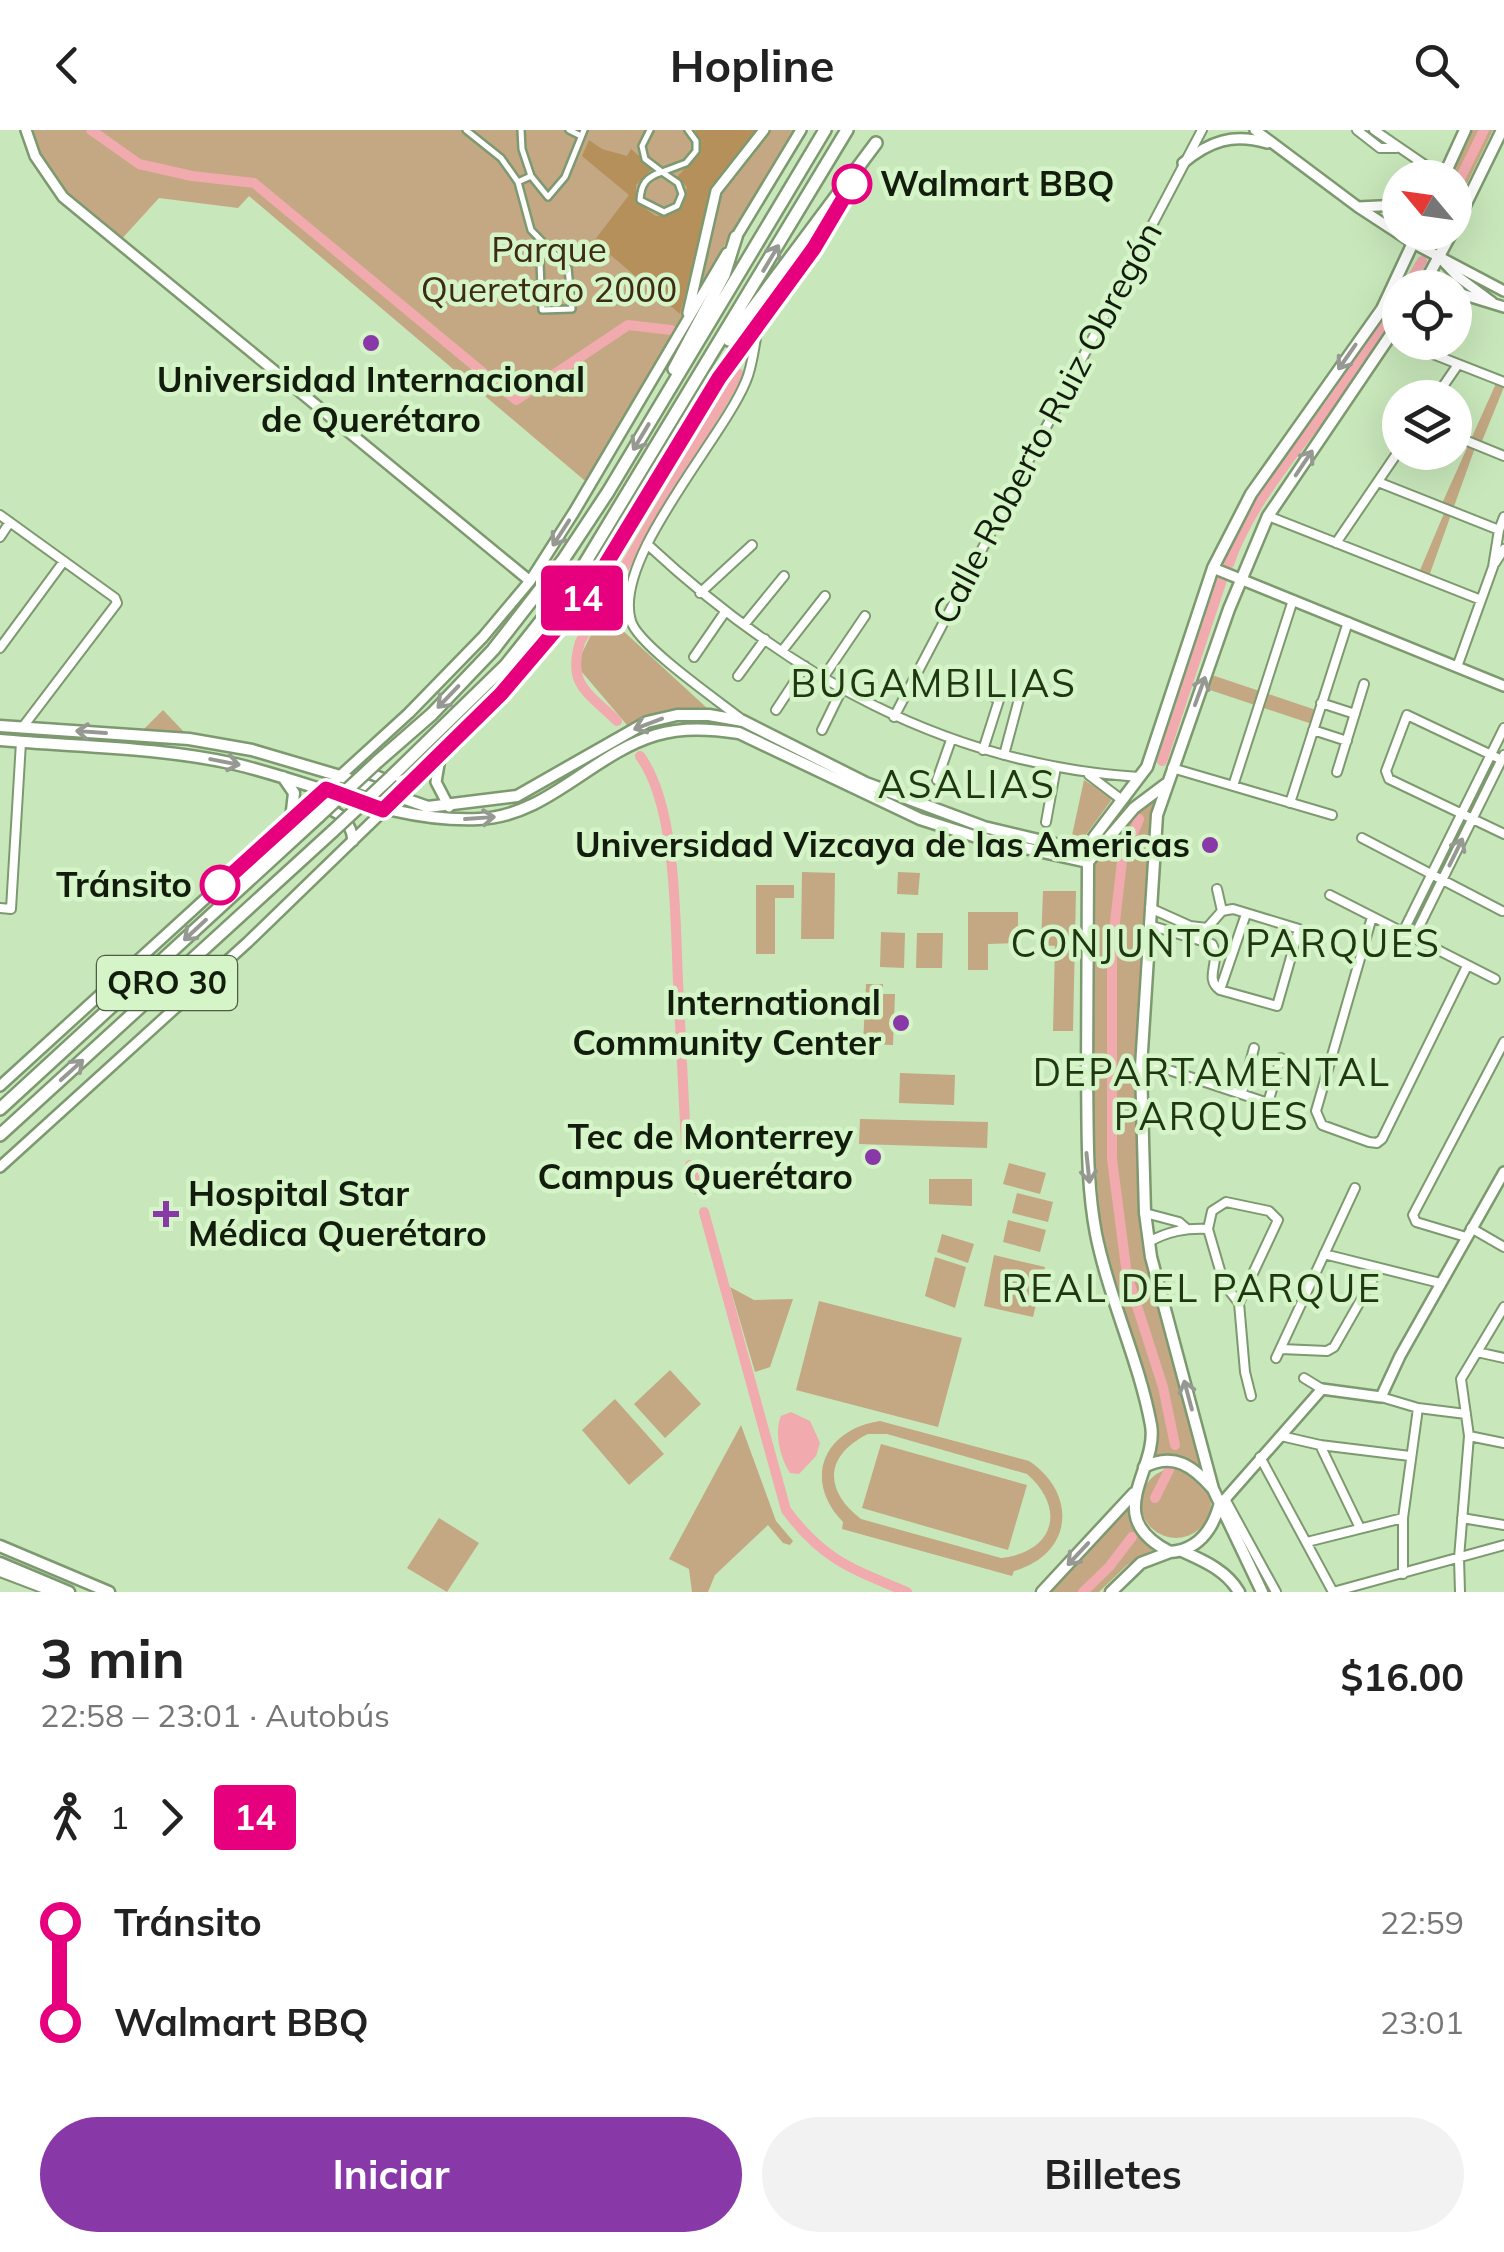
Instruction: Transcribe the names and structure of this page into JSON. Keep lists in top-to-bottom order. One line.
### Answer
{"streets":{"main road":["QRO 30"],"street":["Calle Roberto Ruiz Obregón"]},"districts":["BUGAMBILIAS","ASALIAS","CONJUNTO PARQUES","DEPARTAMENTAL PARQUES","REAL DEL PARQUE"],"parks":["Parque Queretaro 2000"],"places":{"other":["Walmart BBQ","Universidad Internacional de Querétaro","Universidad Vizcaya de las Americas","Tránsito","International Community Center","Tec de Monterrey Campus Querétaro"],"health":["Hospital Star Médica Querétaro"]},"lines":["bus line 14"],"north":"top left","page":{"header":"Hopline","on_map":"14","heading":["3 min","22:58 – 23:01 · Autobús","$16.00"],"legs":["1","14"],"list":[{"name":"Tránsito","value":"22:59"},{"name":"Walmart BBQ","value":"23:01"}],"buttons":["Iniciar","Billetes"]}}
